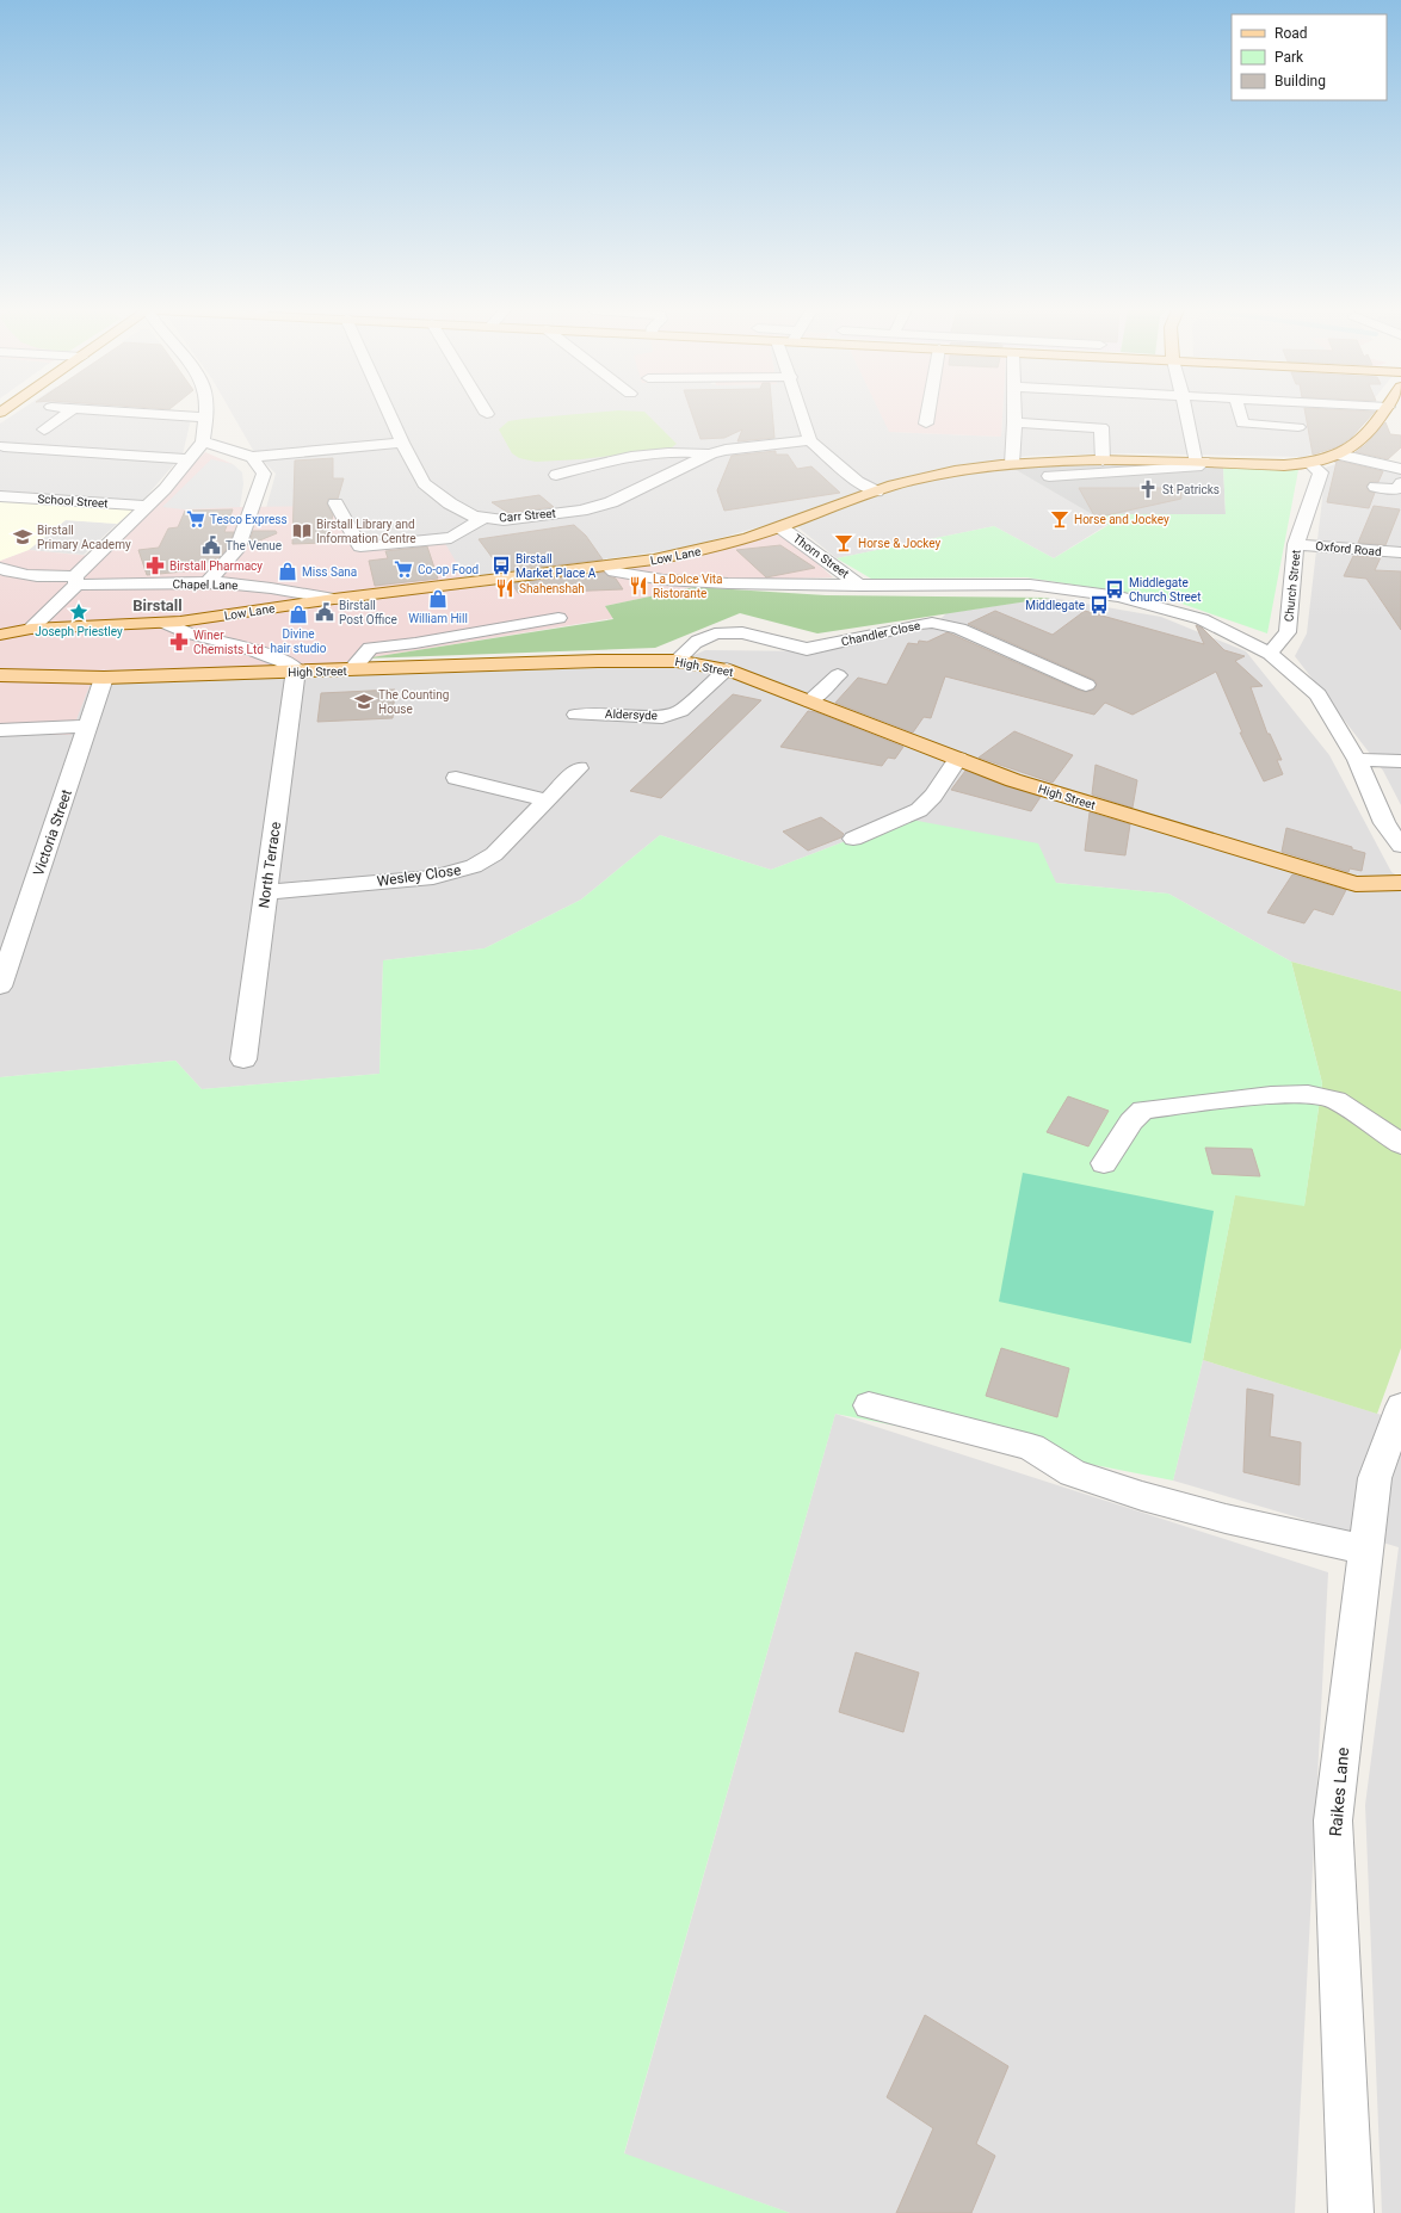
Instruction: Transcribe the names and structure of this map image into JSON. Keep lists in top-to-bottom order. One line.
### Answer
{"streets":{"main road":["Low Lane","High Street"],"street":["School Street","Carr Street","Oxford Road","Thorn Street","Chapel Lane","Church Street","Chandler Close","Aldersyde","Victoria Street","North Terrace","Wesley Close","Raikes Lane"]},"crossings":[["Oxford Road","Church Street"],["Low Lane","Thorn Street"],["Low Lane","Chapel Lane"],["Low Lane","Church Street"],["Chandler Close","High Street"],["High Street","Aldersyde"],["High Street","Victoria Street"],["High Street","North Terrace"],["North Terrace","Wesley Close"]],"districts":["Birstall"],"places":{"church":["St Patricks"],"supermarket":["Tesco Express","Co-op Food"],"bar":["Horse and Jockey","Horse & Jockey"],"library":["Birstall Library and Information Centre"],"school or university":["Birstall Primary Academy","The Counting House"],"public building":["The Venue","Birstall Post Office"],"pharmacy":["Birstall Pharmacy","Winer Chemists Ltd"],"bus stop":["Birstall Market Place A","Middlegate Church Street","Middlegate"],"shop":["Miss Sana","William Hill","Divine hair studio"],"restaurant":["La Dolce Vita Ristorante","Shahenshah"],"place":["Joseph Priestley"]},"legend":["Road","Park","Building"]}
